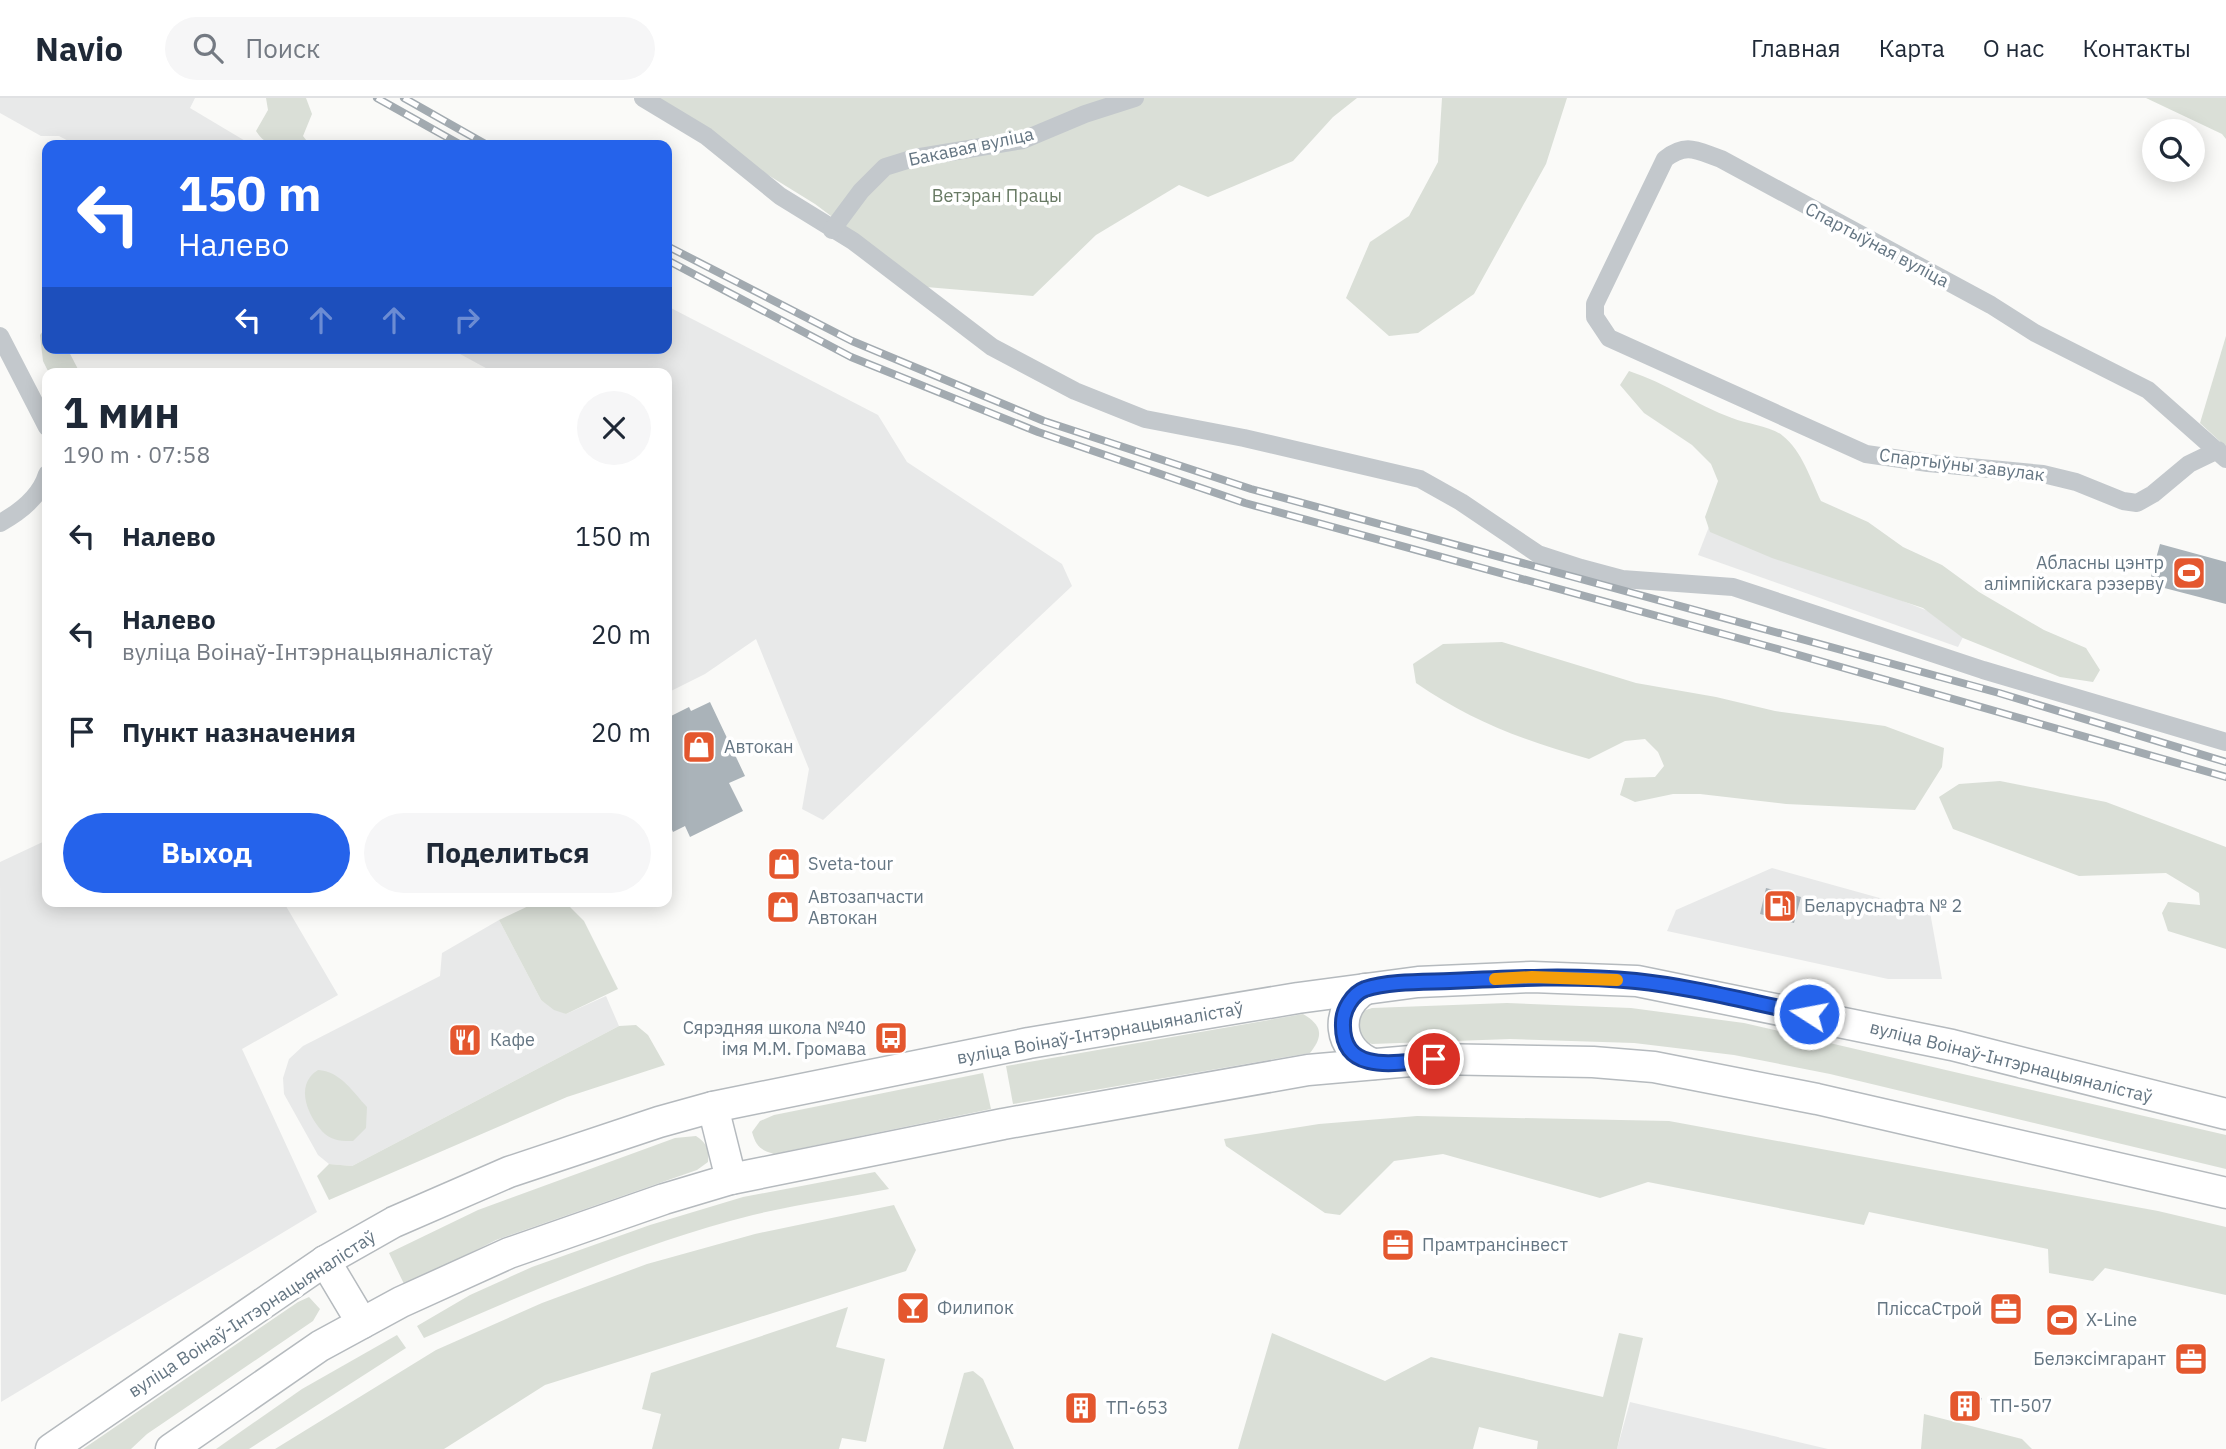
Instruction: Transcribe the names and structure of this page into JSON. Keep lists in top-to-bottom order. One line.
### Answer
{"streets":{"main road":["вуліца Воінаў-Інтэрнацыяналістаў"],"street":["Бакавая вуліца","Спартыўная вуліца","Спартыўны завулак"]},"crossings":[["Спартыўная вуліца","Спартыўны завулак"]],"parks":["Ветэран Працы"],"places":{"sports":["Абласны цэнтр алімпійскага рэзерву","X-Line"],"shop":["Автокан","Sveta-tour","Автозапчасти Автокан"],"fuel station":["Беларуснафта № 2"],"bus stop":["Сярэдняя школа №40 імя М.М. Громава"],"restaurant":["Кафе"],"office":["Прамтрансінвест","ПліссаСтрой","Белэксімгарант"],"bar":["Филипок"],"building":["ТП-507","ТП-653"]},"page":{"header":"Navio","search":"Поиск","nav":["Главная","Карта","О нас","Контакты"],"turn":["150 m","Налево"],"heading":["1 мин","190 m · 07:58"],"list":[{"name":"Налево","value":"150 m"},{"name":"Налево","note":"вуліца Воінаў-Інтэрнацыяналістаў","value":"20 m"},{"name":"Пункт назначения","value":"20 m"}],"buttons":["Выход","Поделиться"]}}
